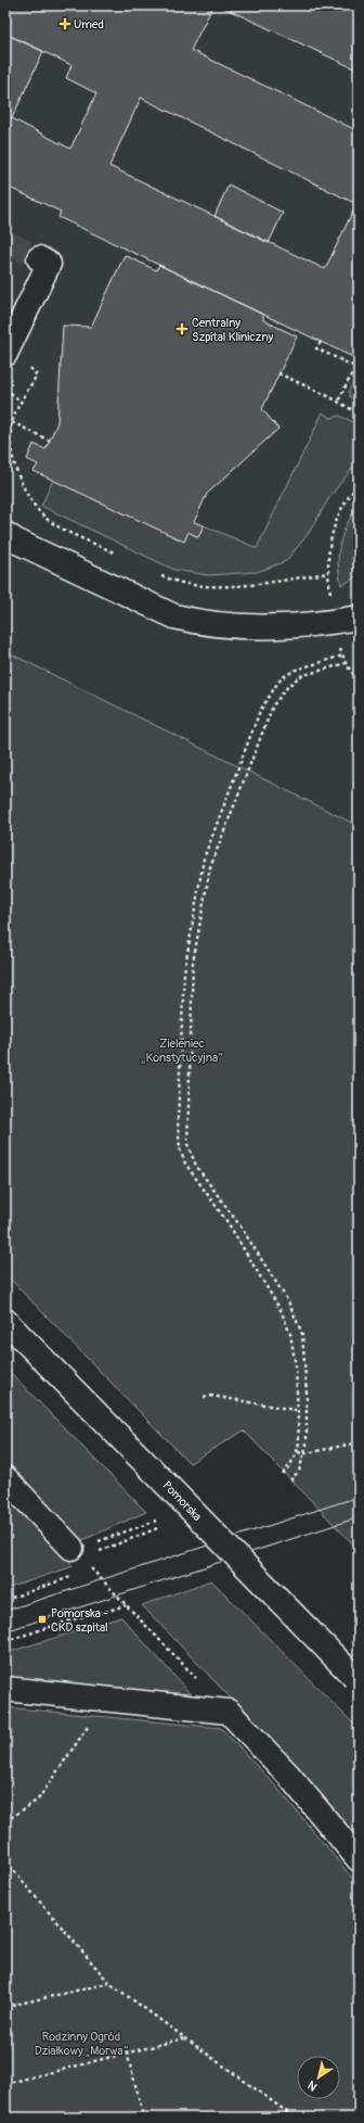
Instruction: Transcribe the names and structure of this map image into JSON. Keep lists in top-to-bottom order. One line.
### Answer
{"streets":{"street":["Pomorska"]},"parks":["Zieleniec „Konstytucyjna”","Rodzinny Ogród Działkowy „Morwa”"],"places":{"health":["Umed","Centralny Szpital Kliniczny"],"transit":["Pomorska - CKD szpital"]},"north":"bottom left"}
